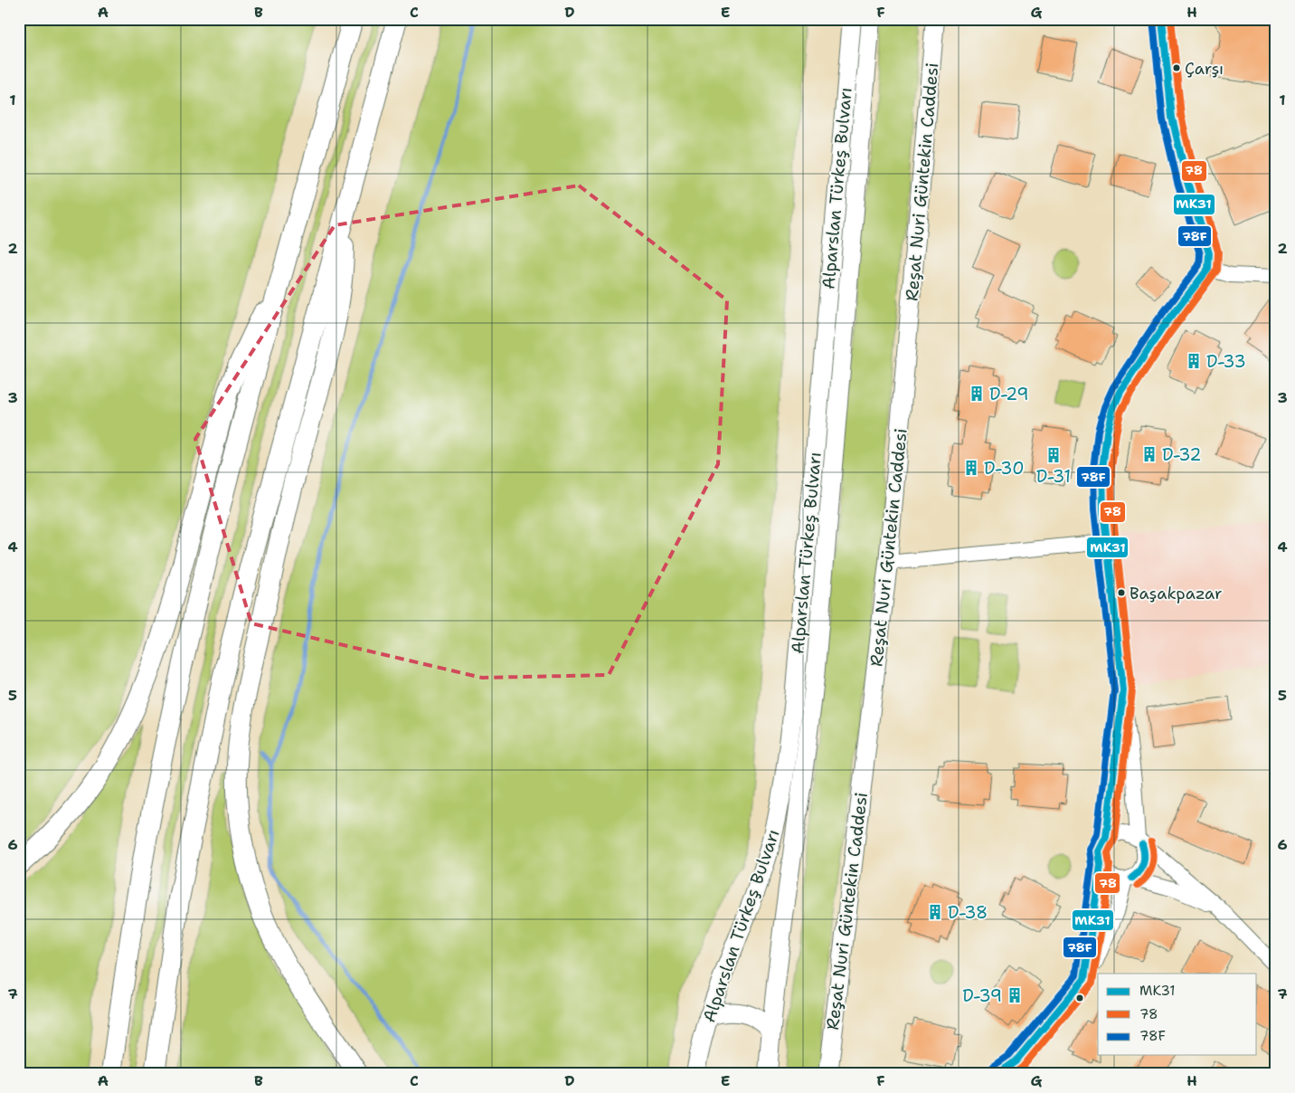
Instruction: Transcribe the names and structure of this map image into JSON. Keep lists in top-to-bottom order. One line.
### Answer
{"streets":{"main road":["Reşat Nuri Güntekin Caddesi","Alparslan Türkeş Bulvarı"]},"places":{"other":["Çarşı","Başakpazar"],"building":["D-33","D-29","D-32","D-31","D-30","D-38","D-39"]},"lines":["transit line MK31","transit line 78","transit line 78F"],"legend":["MK31","78","78F"],"grid":{"columns":["A","B","C","D","E","F","G","H"],"rows":["1","2","3","4","5","6","7"]}}
